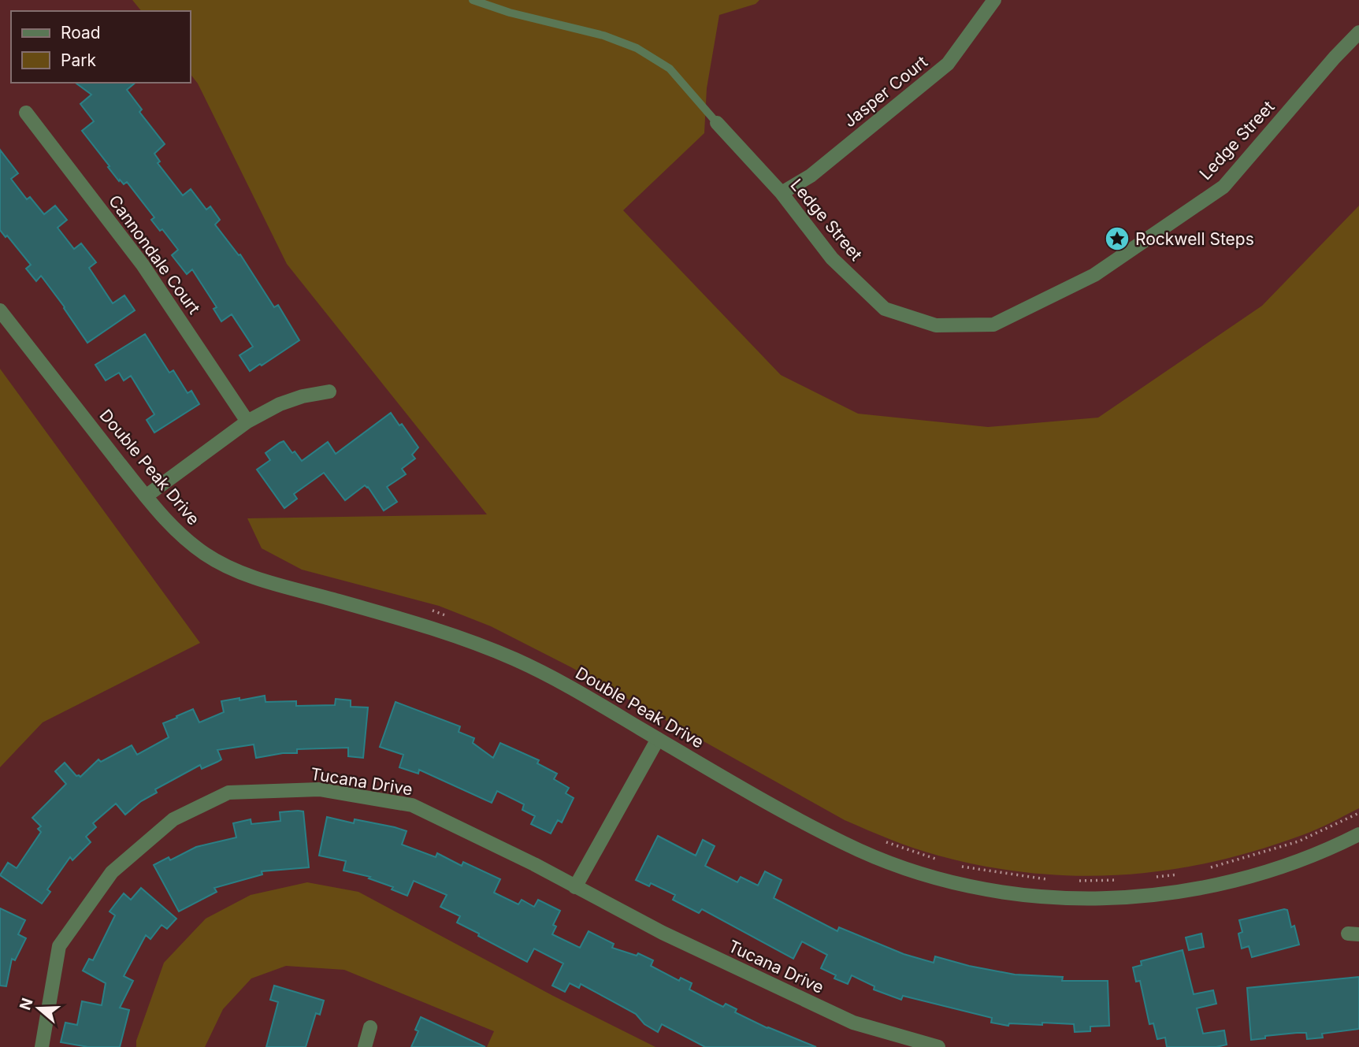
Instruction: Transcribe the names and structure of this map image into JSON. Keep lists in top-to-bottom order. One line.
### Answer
{"streets":{"street":["Jasper Court","Ledge Street","Cannondale Court","Double Peak Drive","Tucana Drive"]},"crossings":[["Jasper Court","Ledge Street"]],"places":{"place":["Rockwell Steps"]},"legend":["Road","Park"],"north":"left"}
